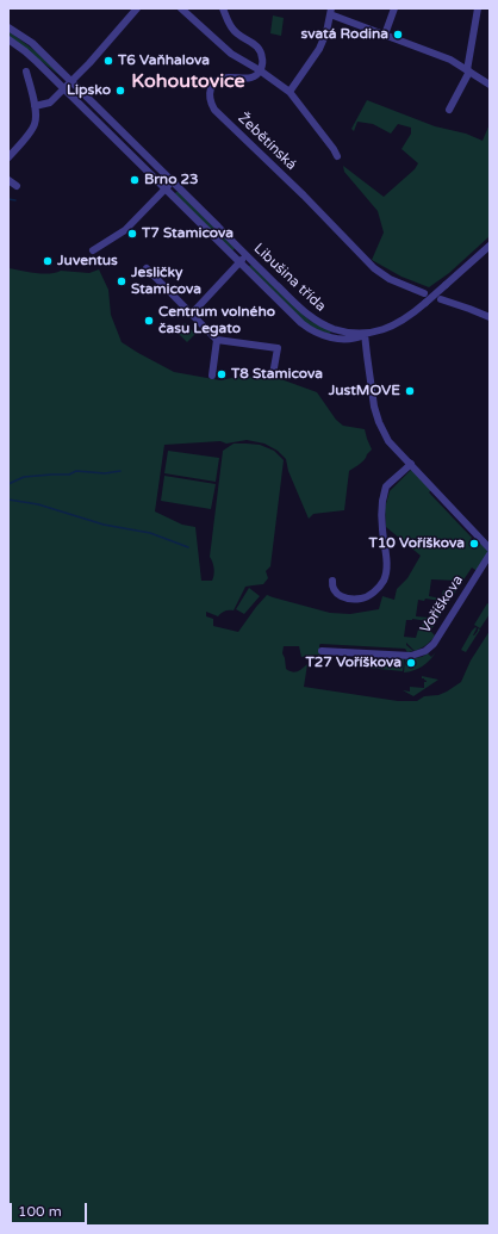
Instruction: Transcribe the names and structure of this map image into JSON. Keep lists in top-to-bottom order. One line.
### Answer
{"streets":{"street":["Žebětínská","Libušina třída","Voříškova"]},"districts":["Kohoutovice"],"places":["svatá Rodina","T6 Vaňhalova","Lipsko","Brno 23","T7 Stamicova","Juventus","Jesličky Stamicova","Centrum volného času Legato","T8 Stamicova","JustMOVE","T10 Voříškova","T27 Voříškova"],"scale_bar":"100 m"}
